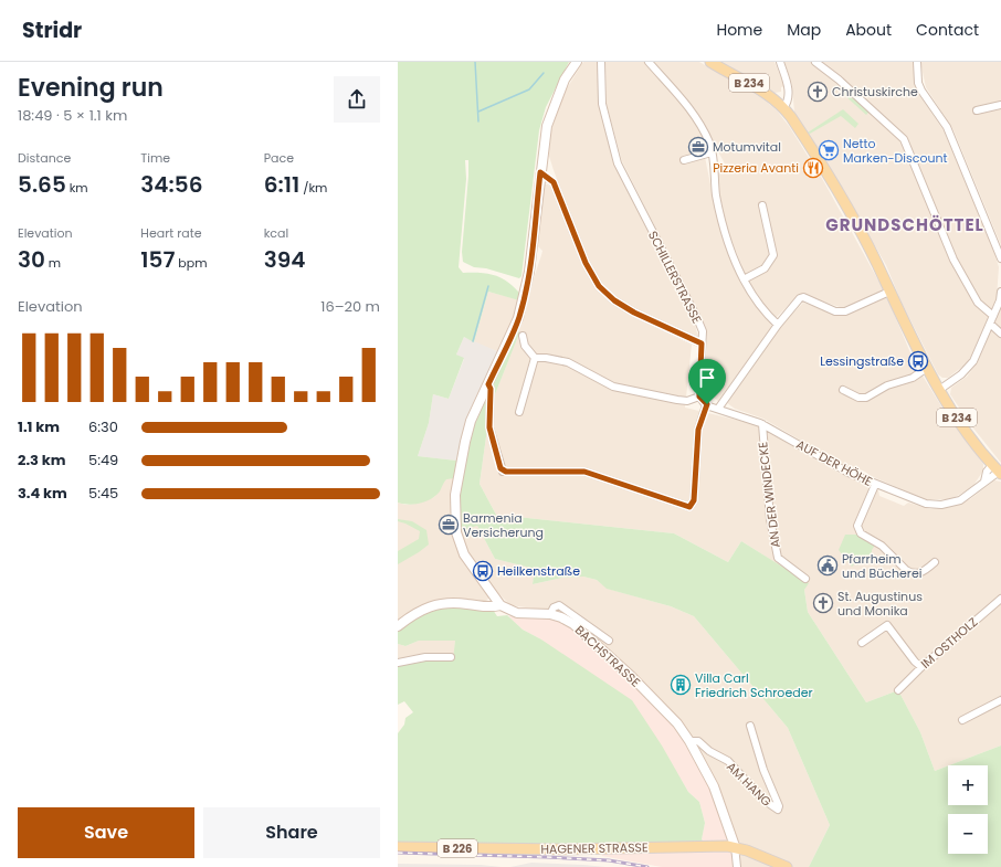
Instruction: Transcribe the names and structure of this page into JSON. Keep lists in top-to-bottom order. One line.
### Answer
{"streets":{"main road":["B 234","B 226","HAGENER STRASSE"],"street":["SCHILLERSTRASSE","AUF DER HÖHE","AN DER WINDECKE","IM OSTHOLZ","BACHSTRASSE","AM HANG"]},"crossings":[["B 234","AUF DER HÖHE"],["AUF DER HÖHE","AN DER WINDECKE"],["BACHSTRASSE","AM HANG"],["BACHSTRASSE","HAGENER STRASSE"]],"districts":["GRUNDSCHÖTTEL"],"places":{"church":["Christuskirche","St. Augustinus und Monika"],"office":["Motumvital","Barmenia Versicherung"],"supermarket":["Netto Marken-Discount"],"restaurant":["Pizzeria Avanti"],"bus stop":["Lessingstraße","Heilkenstraße"],"public building":["Pfarrheim und Bücherei"],"building":["Villa Carl Friedrich Schroeder"]},"page":{"header":"Stridr","nav":["Home","Map","About","Contact"],"heading":["Evening run","18:49 · 5 × 1.1 km"],"stats":[["Distance","5.65 km"],["Time","34:56"],["Pace","6:11 /km"],["Elevation","30 m"],["Heart rate","157 bpm"],["kcal","394"]],"chart":["Elevation","16–20 m"],"list":[{"name":"1.1 km","note":"6:30"},{"name":"2.3 km","note":"5:49"},{"name":"3.4 km","note":"5:45"}],"map_buttons":["+","−"],"buttons":["Save","Share"]}}
